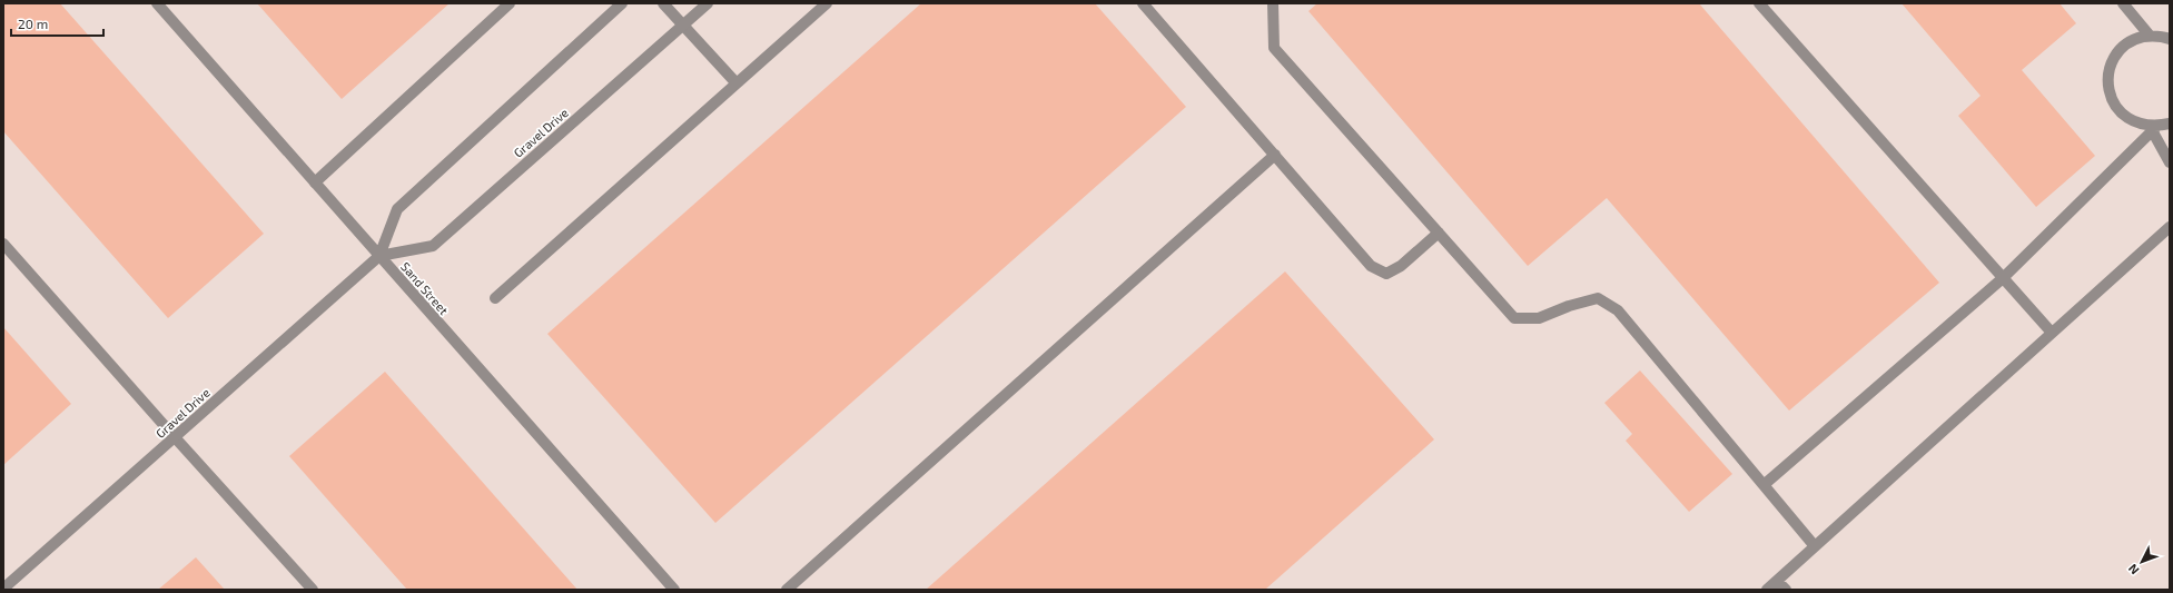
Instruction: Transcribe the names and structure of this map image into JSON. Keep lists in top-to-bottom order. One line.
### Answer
{"streets":{"street":["Gravel Drive","Sand Street"]},"crossings":[["Gravel Drive","Sand Street"]],"scale_bar":"20 m","north":"bottom left"}
